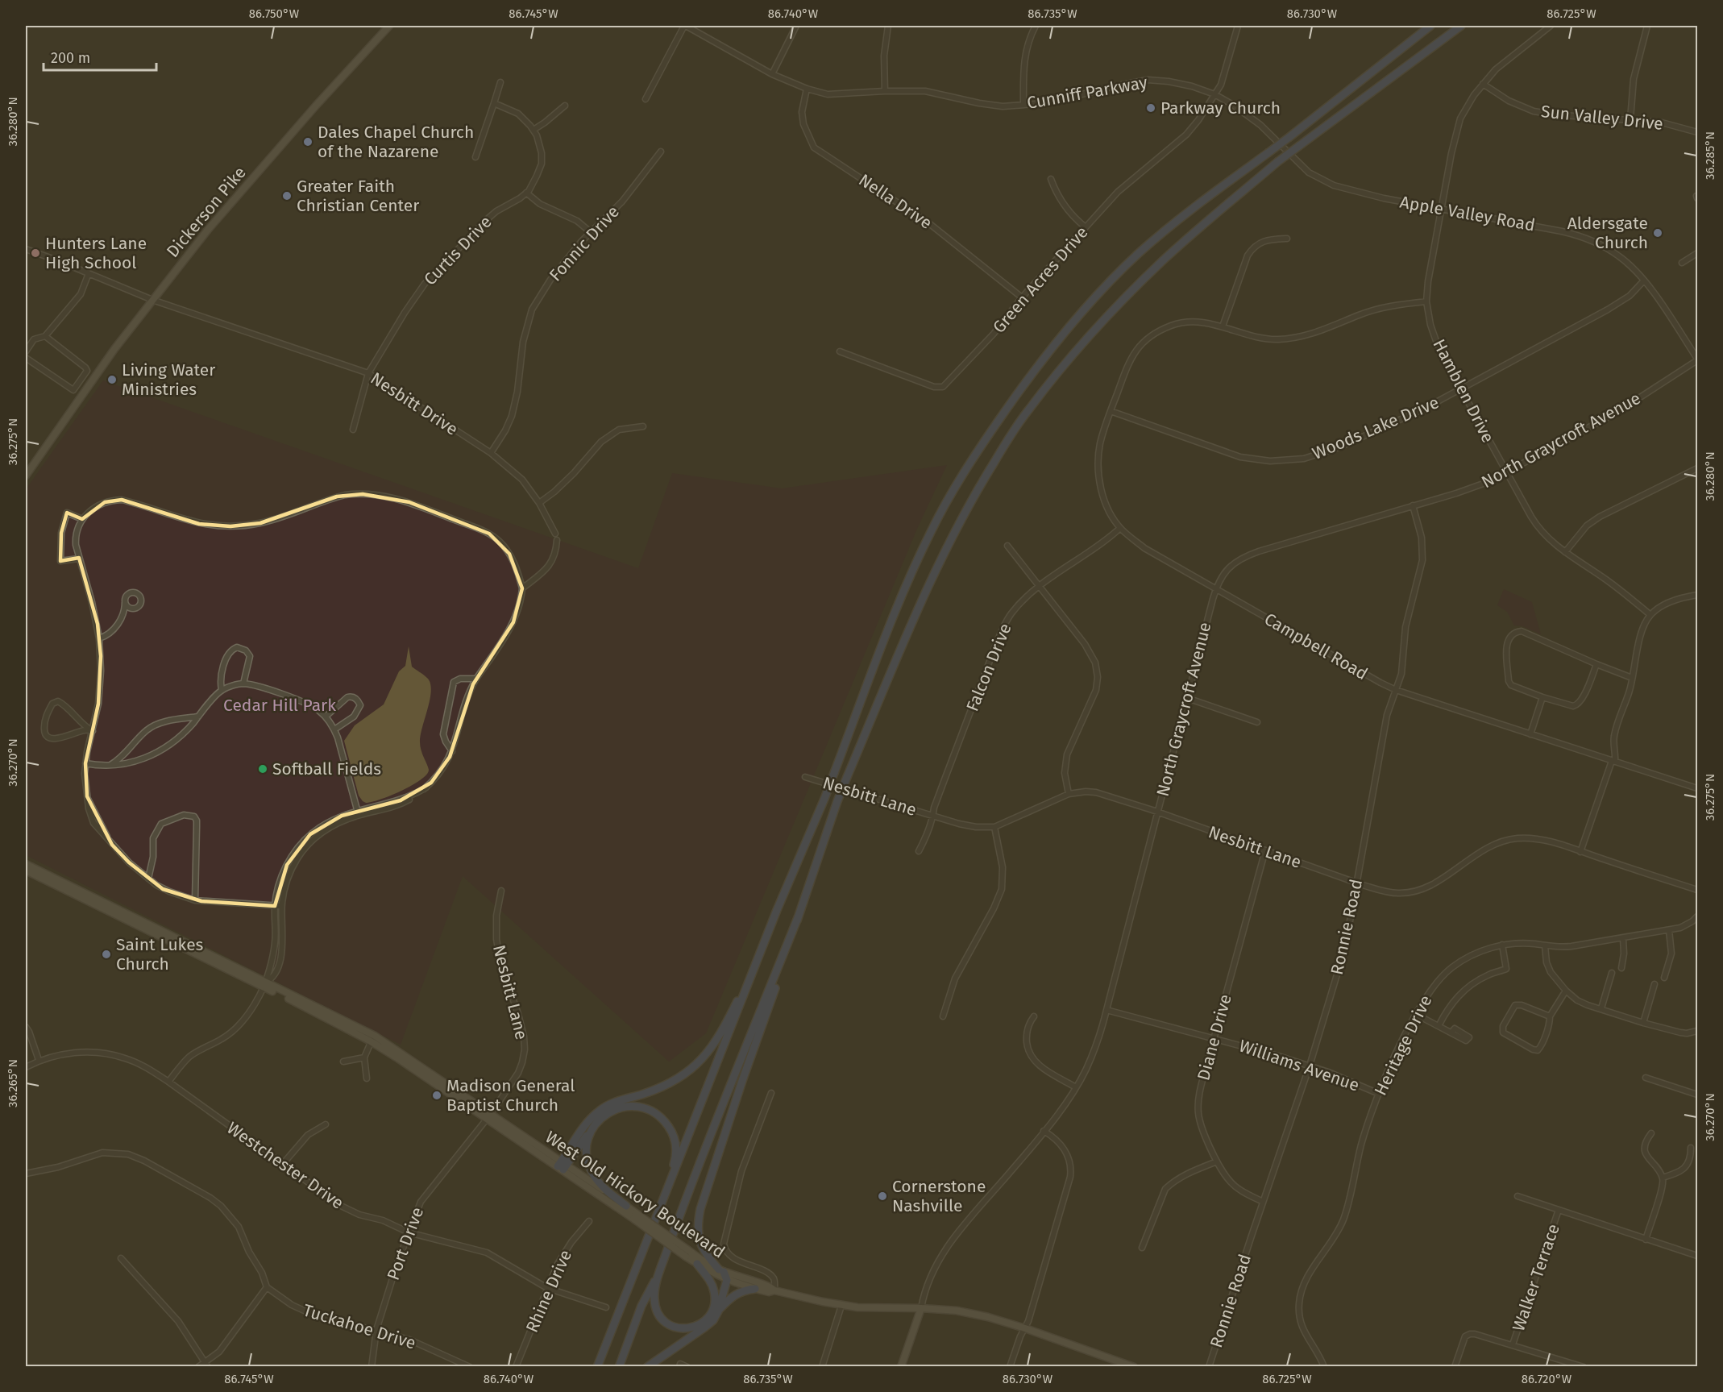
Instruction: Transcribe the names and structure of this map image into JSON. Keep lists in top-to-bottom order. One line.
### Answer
{"streets":{"main road":["Dickerson Pike","West Old Hickory Boulevard"],"street":["Cunniff Parkway","Sun Valley Drive","Nella Drive","Apple Valley Road","Fonnic Drive","Curtis Drive","Green Acres Drive","Hamblen Drive","Nesbitt Drive","Woods Lake Drive","North Graycroft Avenue","Campbell Road","Falcon Drive","Nesbitt Lane","Ronnie Road","Diane Drive","Heritage Drive","Williams Avenue","Westchester Drive","Port Drive","Walker Terrace","Rhine Drive","Tuckahoe Drive"]},"crossings":[["Cunniff Parkway","Nella Drive"],["Cunniff Parkway","Apple Valley Road"],["Cunniff Parkway","Green Acres Drive"],["Sun Valley Drive","Hamblen Drive"],["Nella Drive","Green Acres Drive"],["Dickerson Pike","Nesbitt Drive"],["Apple Valley Road","Green Acres Drive"],["Apple Valley Road","Hamblen Drive"],["Apple Valley Road","Woods Lake Drive"],["Apple Valley Road","North Graycroft Avenue"],["Fonnic Drive","Nesbitt Drive"],["Curtis Drive","Nesbitt Drive"],["Hamblen Drive","Woods Lake Drive"],["Hamblen Drive","North Graycroft Avenue"],["Woods Lake Drive","Campbell Road"],["North Graycroft Avenue","Campbell Road"],["North Graycroft Avenue","Nesbitt Lane"],["North Graycroft Avenue","Ronnie Road"],["North Graycroft Avenue","Williams Avenue"],["North Graycroft Avenue","West Old Hickory Boulevard"],["Campbell Road","Falcon Drive"],["Campbell Road","Ronnie Road"],["Falcon Drive","Nesbitt Lane"],["Nesbitt Lane","Ronnie Road"],["Nesbitt Lane","Diane Drive"],["Nesbitt Lane","West Old Hickory Boulevard"],["Nesbitt Lane","Port Drive"],["Ronnie Road","Diane Drive"],["Ronnie Road","Williams Avenue"],["Diane Drive","Williams Avenue"],["Heritage Drive","Williams Avenue"],["Westchester Drive","Port Drive"],["Westchester Drive","Rhine Drive"],["West Old Hickory Boulevard","Port Drive"],["Port Drive","Tuckahoe Drive"]],"parks":["Cedar Hill Park"],"places":["Parkway Church","Dales Chapel Church of the Nazarene","Greater Faith Christian Center","Aldersgate Church","Hunters Lane High School","Living Water Ministries","Softball Fields","Saint Lukes Church","Madison General Baptist Church","Cornerstone Nashville"],"scale_bar":"200 m","coordinates":["86.750°W","86.745°W","86.740°W","86.735°W","86.730°W","86.725°W","36.280°N","36.285°N","36.275°N","36.270°N","36.265°N","86.720°W"]}
